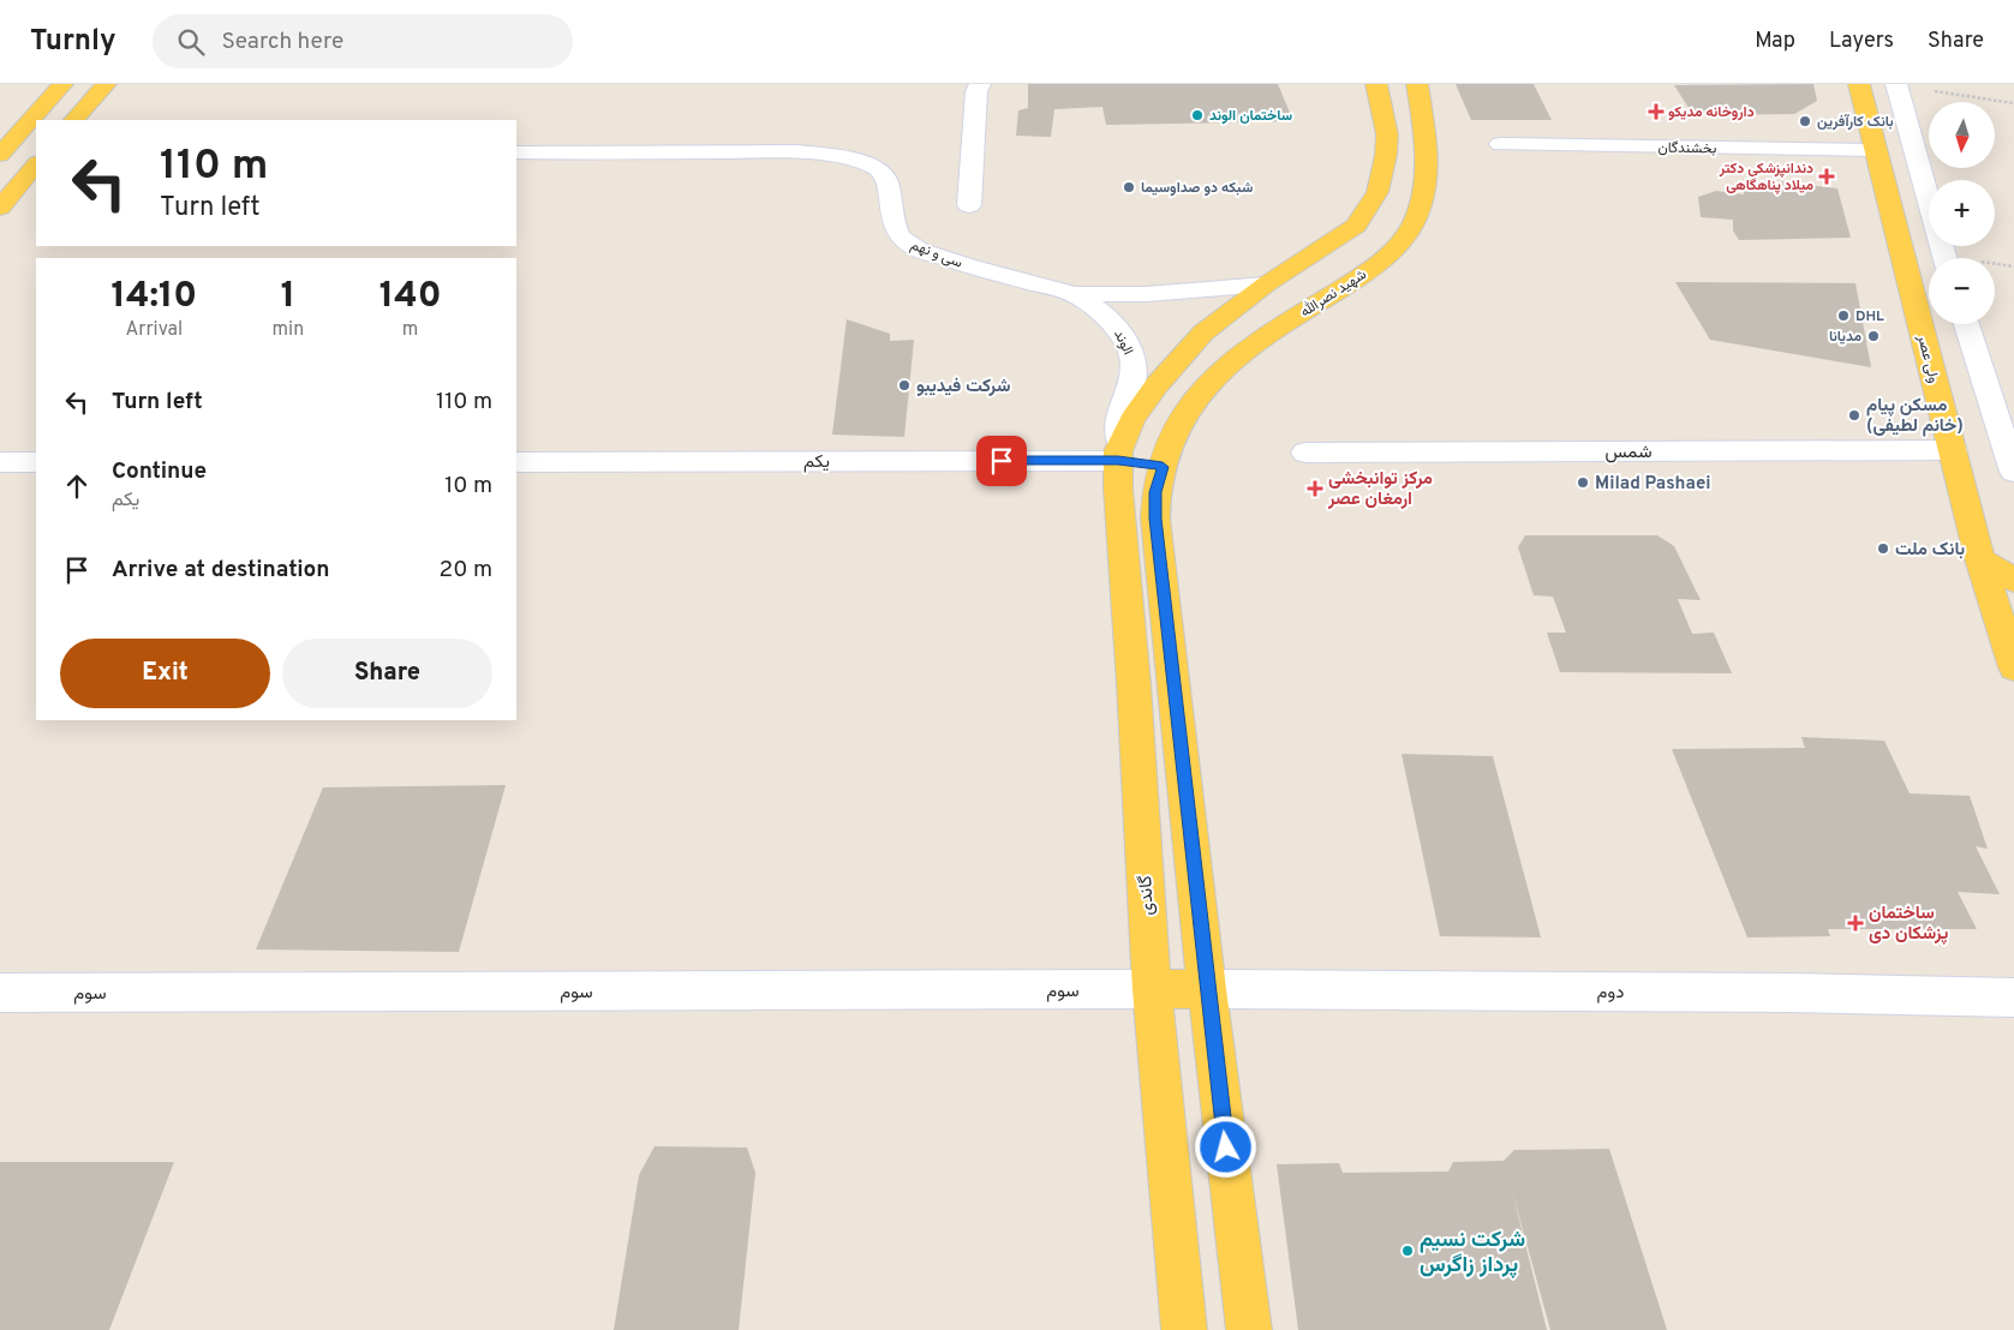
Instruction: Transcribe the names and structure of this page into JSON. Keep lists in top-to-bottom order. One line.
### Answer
{"streets":{"main road":["شهید نصرالله","ولی عصر","گاندی"],"street":["بخشندگان","سی و نهم","الوند","شمس","یکم","سوم","دوم"]},"crossings":[["بخشندگان","ولی عصر"],["سی و نهم","الوند"],["الوند","یکم"],["الوند","گاندی"],["ولی عصر","شمس"],["یکم","گاندی"],["گاندی","سوم"]],"places":{"health":["داروخانه مدیکو","دندانپزشکی دکتر میلاد پناهگاهی","مرکز توانبخشی ارمغان عصر","ساختمان پزشکان دی"],"other":["ساختمان الوند","بانک کارآفرین","شبکه دو صداوسیما","DHL","مدیانا","شرکت فیدیبو","مسکن پیام (خانم لطیفی)","Milad Pashaei","بانک ملت","شرکت نسیم پرداز زاگرس"]},"north":"bottom","page":{"header":"Turnly","search":"Search here","nav":["Map","Layers","Share"],"map_buttons":["+","−"],"turn":["110 m","Turn left"],"eta":["14:10","Arrival","1","min","140","m"],"list":[{"name":"Turn left","value":"110 m"},{"name":"Continue","note":"یکم","value":"10 m"},{"name":"Arrive at destination","value":"20 m"}],"buttons":["Exit","Share"]}}
